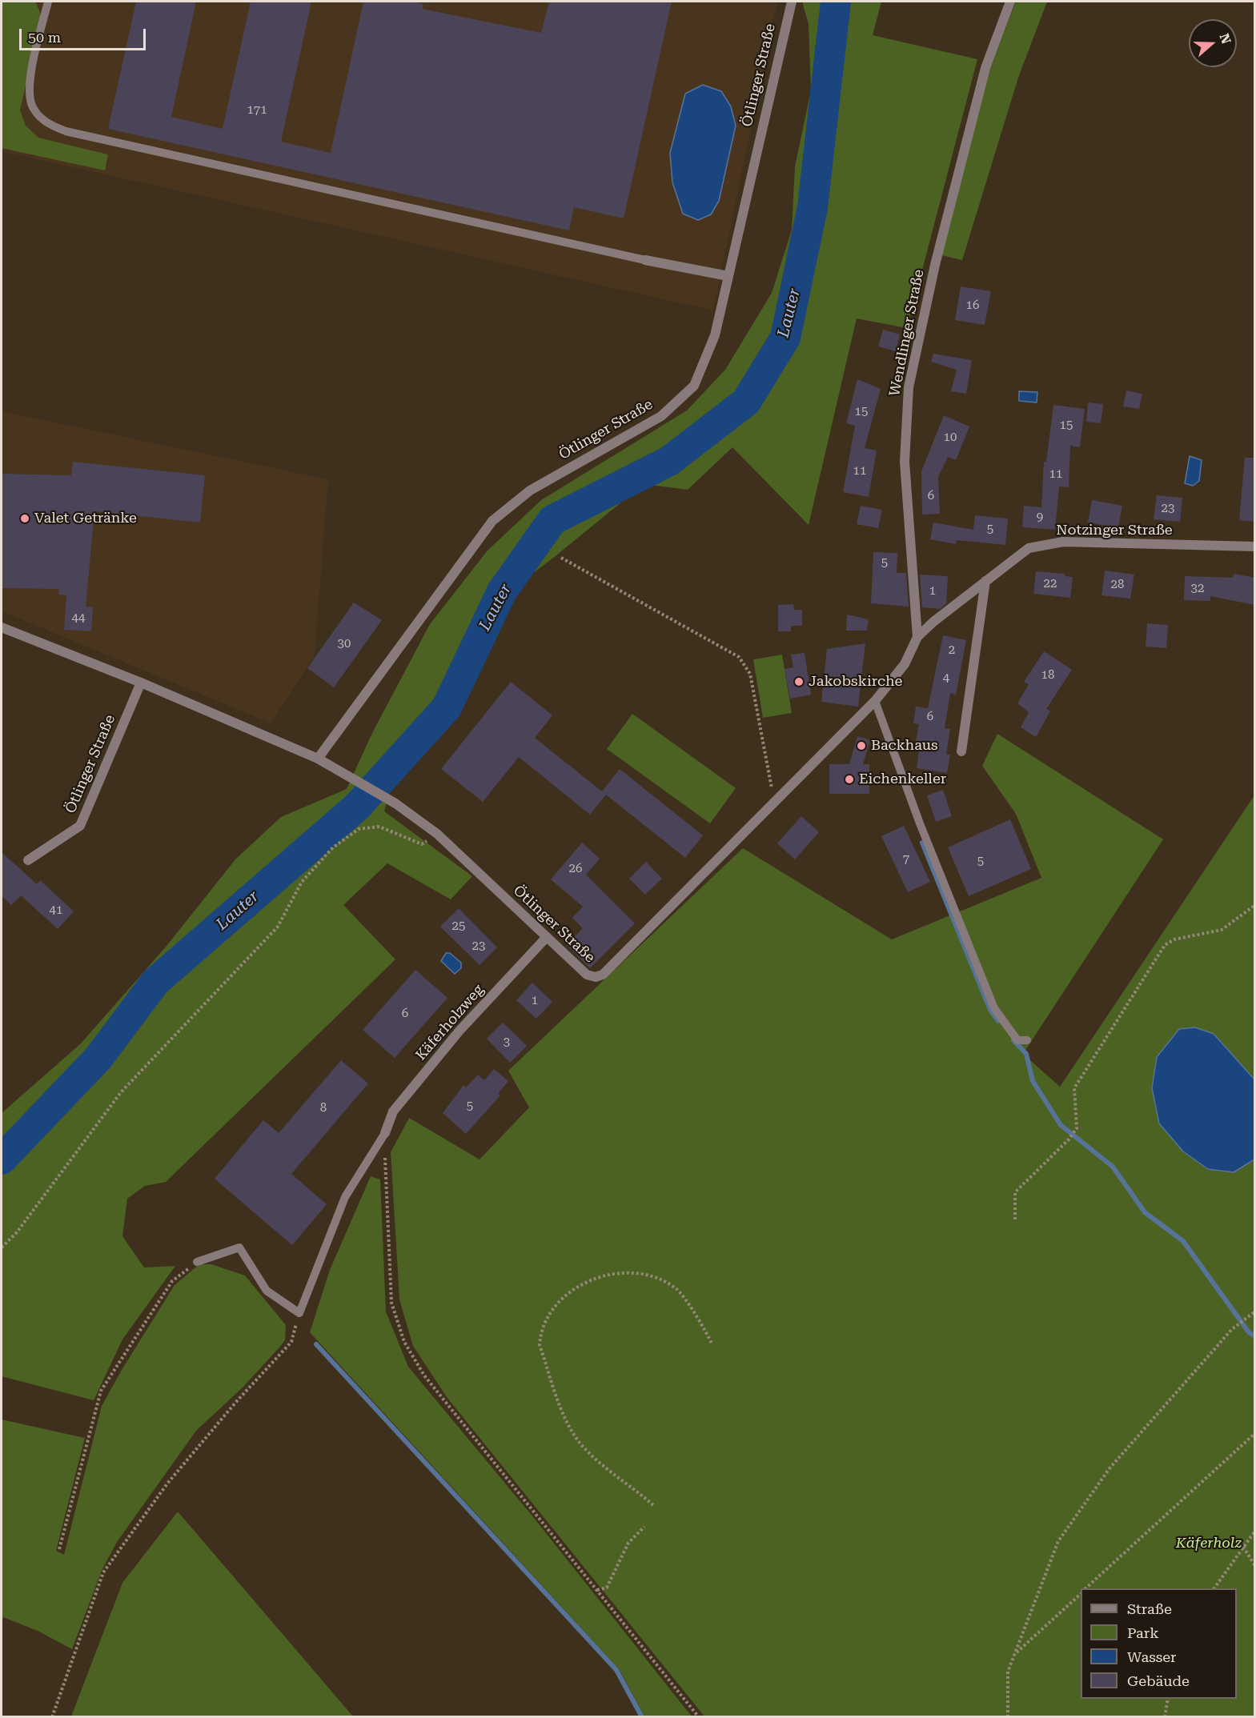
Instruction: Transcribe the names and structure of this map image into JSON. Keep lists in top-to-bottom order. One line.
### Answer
{"streets":{"street":["Ötlinger Straße","Wendlinger Straße","Notzinger Straße","Käferholzweg"]},"crossings":[["Ötlinger Straße","Wendlinger Straße"],["Ötlinger Straße","Notzinger Straße"],["Ötlinger Straße","Käferholzweg"],["Wendlinger Straße","Notzinger Straße"]],"water":["Lauter"],"parks":["Käferholz"],"places":["Valet Getränke","Jakobskirche","Backhaus","Eichenkeller"],"house_numbers":["171","16","15","15","10","11","11","6","23","9","5","5","22","28","32","1","44","30","2","18","4","6","7","5","26","41","25","23","1","6","3","5","8"],"legend":["Straße","Park","Wasser","Gebäude"],"scale_bar":"50 m","north":"right"}
